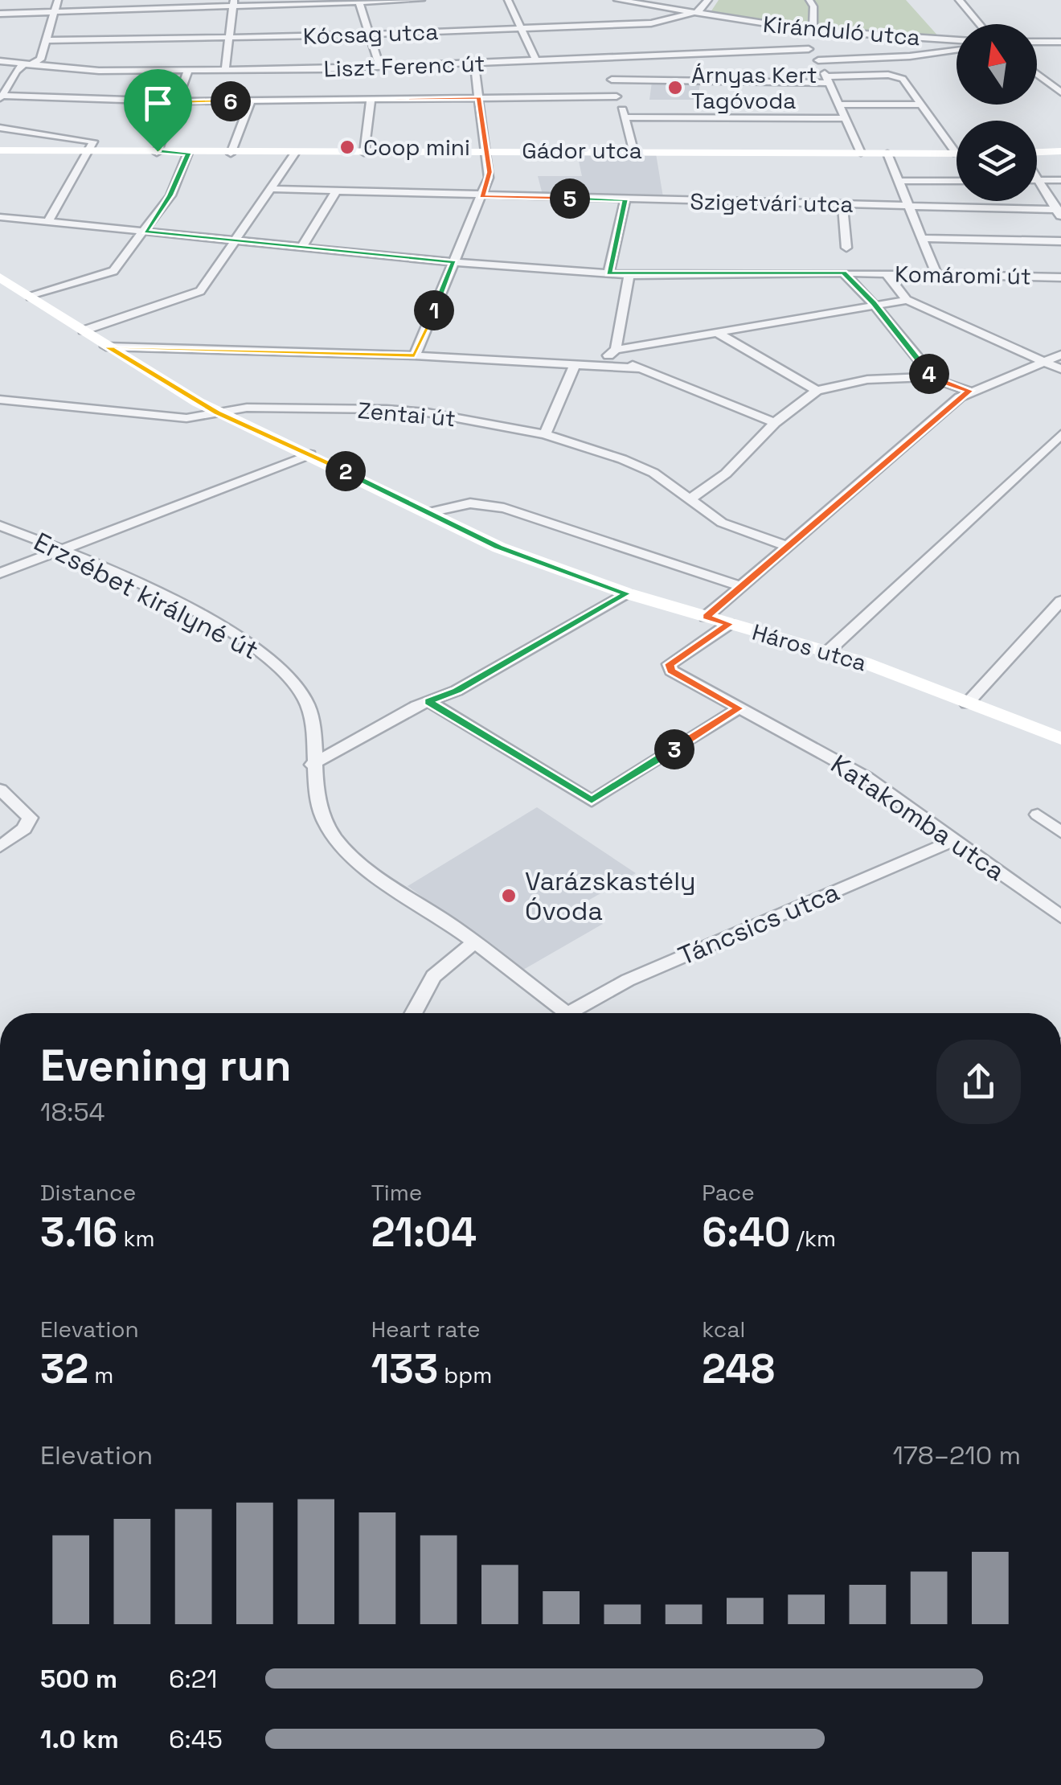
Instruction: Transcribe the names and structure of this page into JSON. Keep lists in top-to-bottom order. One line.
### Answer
{"streets":{"street":["Kiránduló utca","Kócsag utca","Liszt Ferenc út","Gádor utca","Szigetvári utca","Komáromi út","Zentai út","Erzsébet királyné út","Háros utca","Katakomba utca","Táncsics utca"]},"crossings":[["Kiránduló utca","Kócsag utca"],["Zentai út","Háros utca"],["Háros utca","Katakomba utca"],["Katakomba utca","Táncsics utca"]],"places":["Árnyas Kert Tagóvoda","Coop mini","Varázskastély Óvoda"],"north":"top","page":{"pins":["6","5","1","4","2","3"],"heading":["Evening run","18:54"],"stats":[["Distance","3.16 km"],["Time","21:04"],["Pace","6:40 /km"],["Elevation","32 m"],["Heart rate","133 bpm"],["kcal","248"]],"chart":["Elevation","178–210 m"],"list":[{"name":"500 m","note":"6:21"},{"name":"1.0 km","note":"6:45"}]}}
